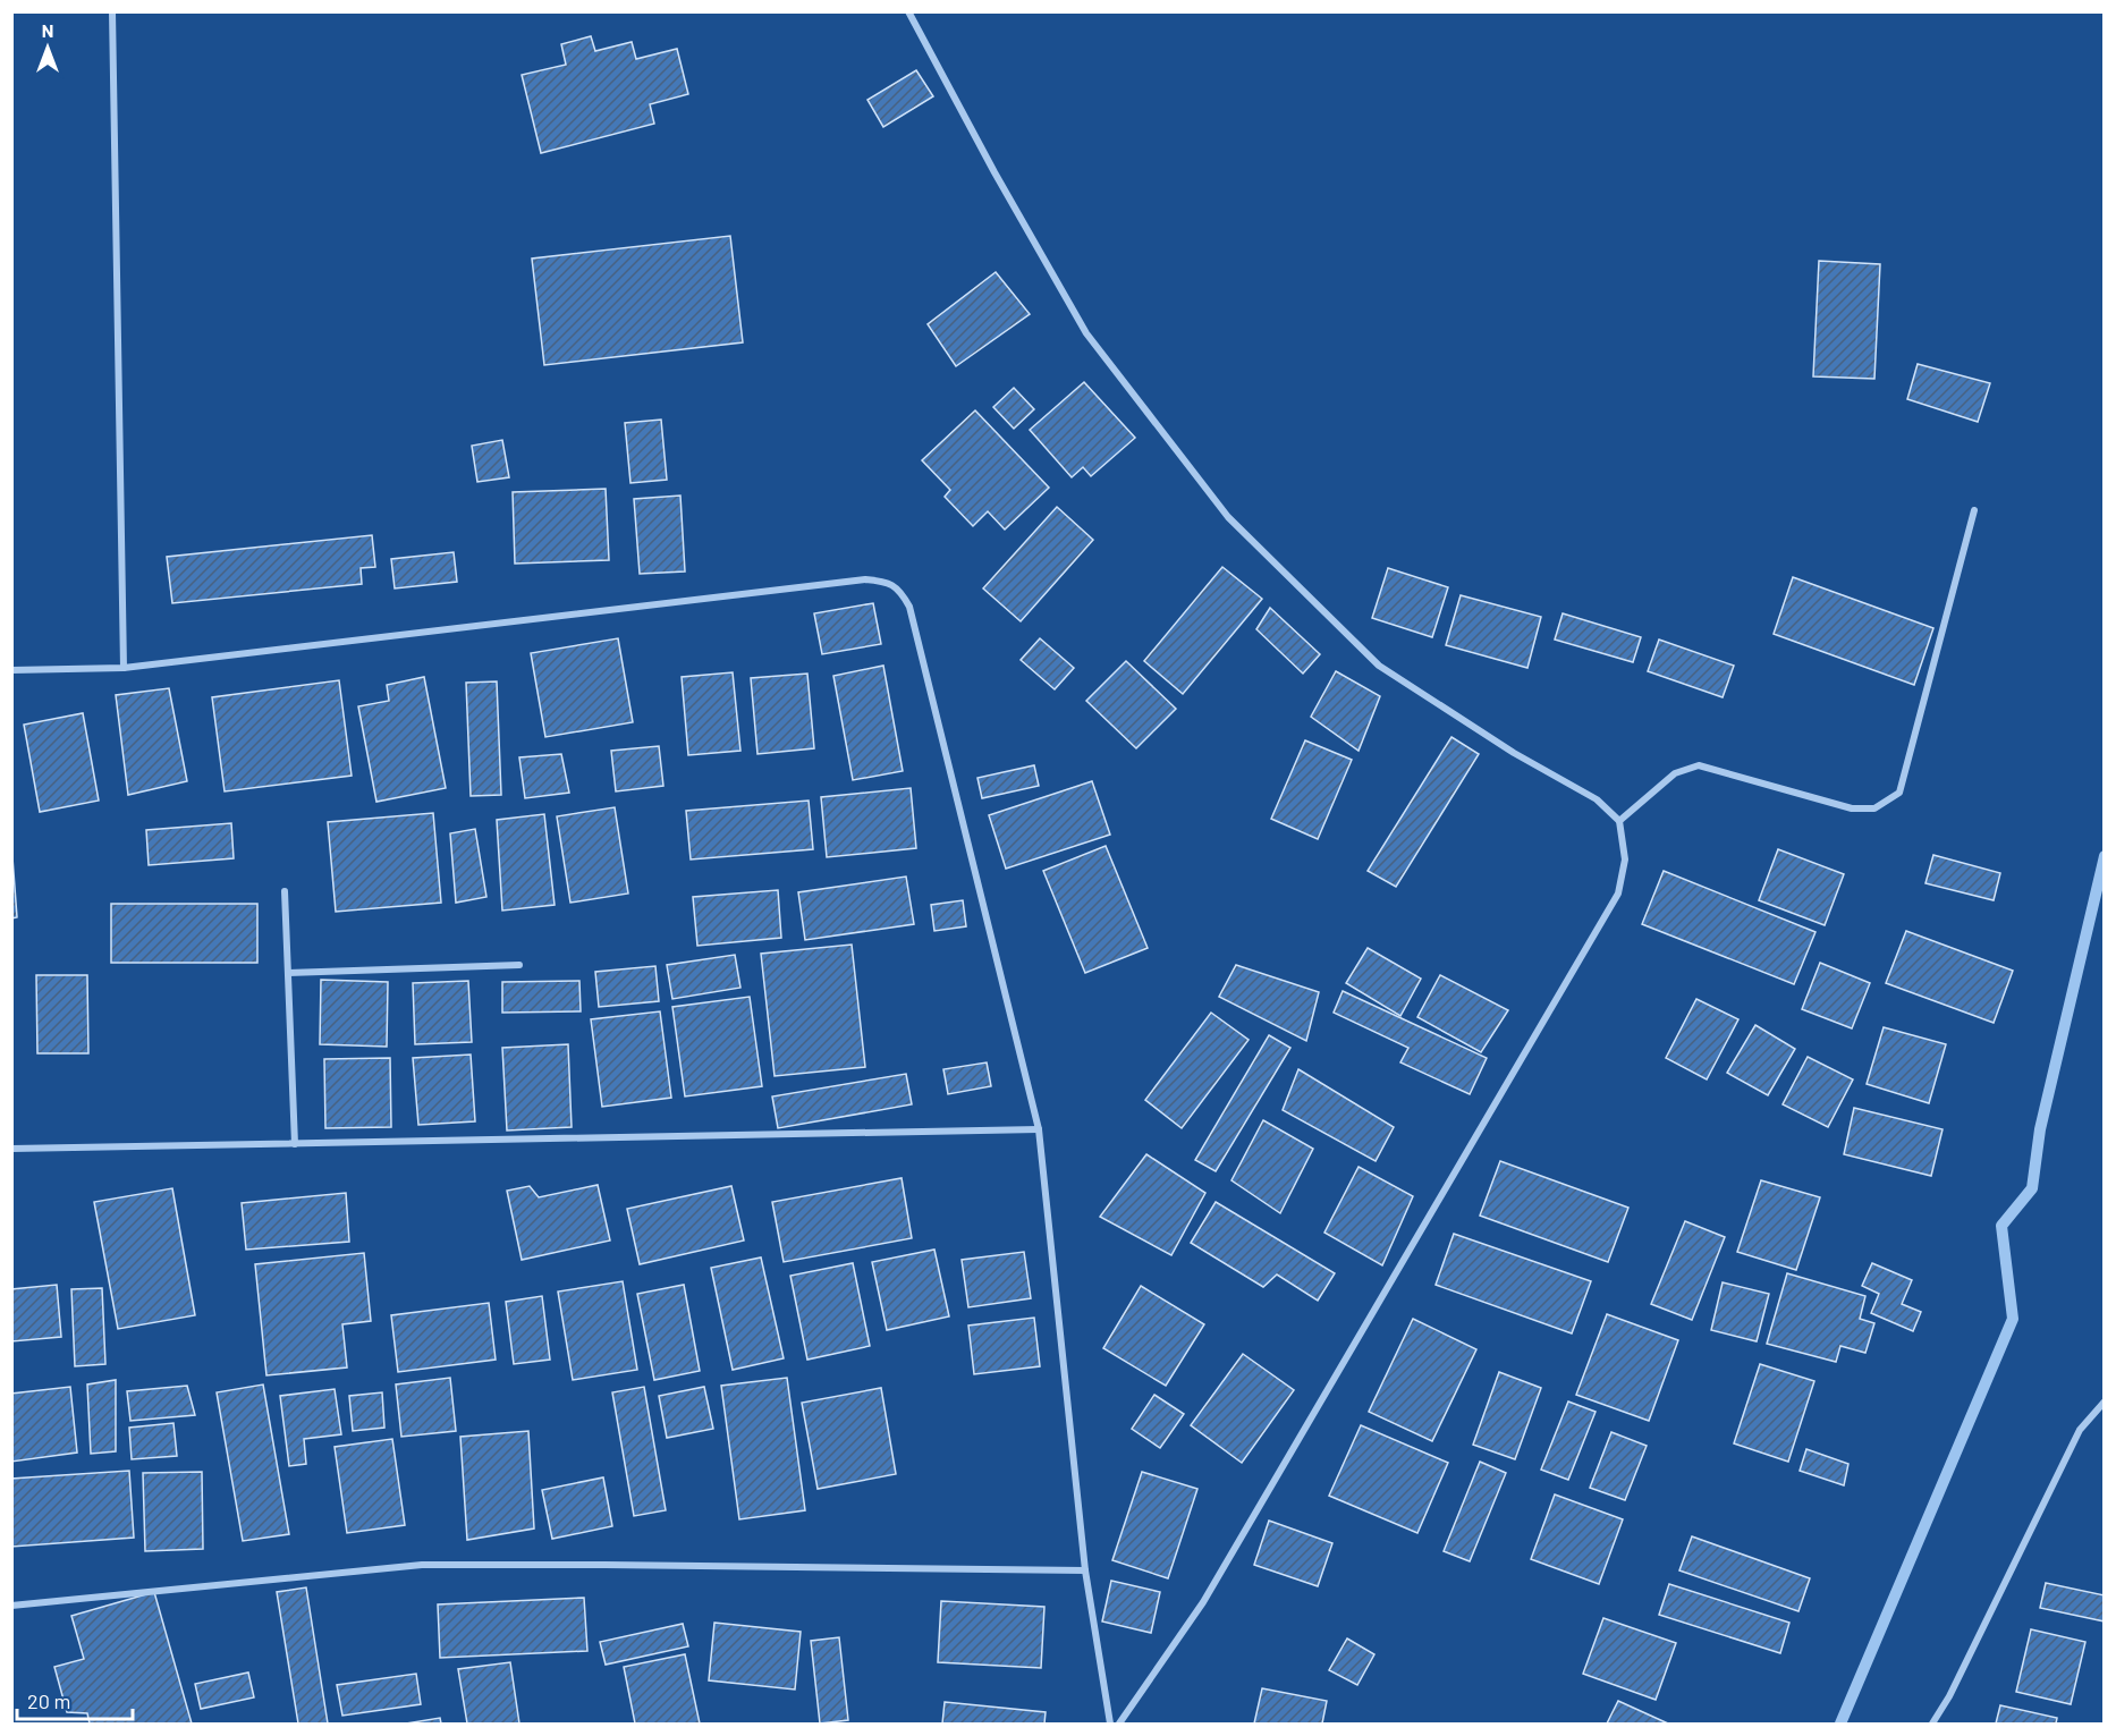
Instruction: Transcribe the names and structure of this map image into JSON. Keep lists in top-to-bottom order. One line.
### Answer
{"scale_bar":"20 m","north":"top"}
